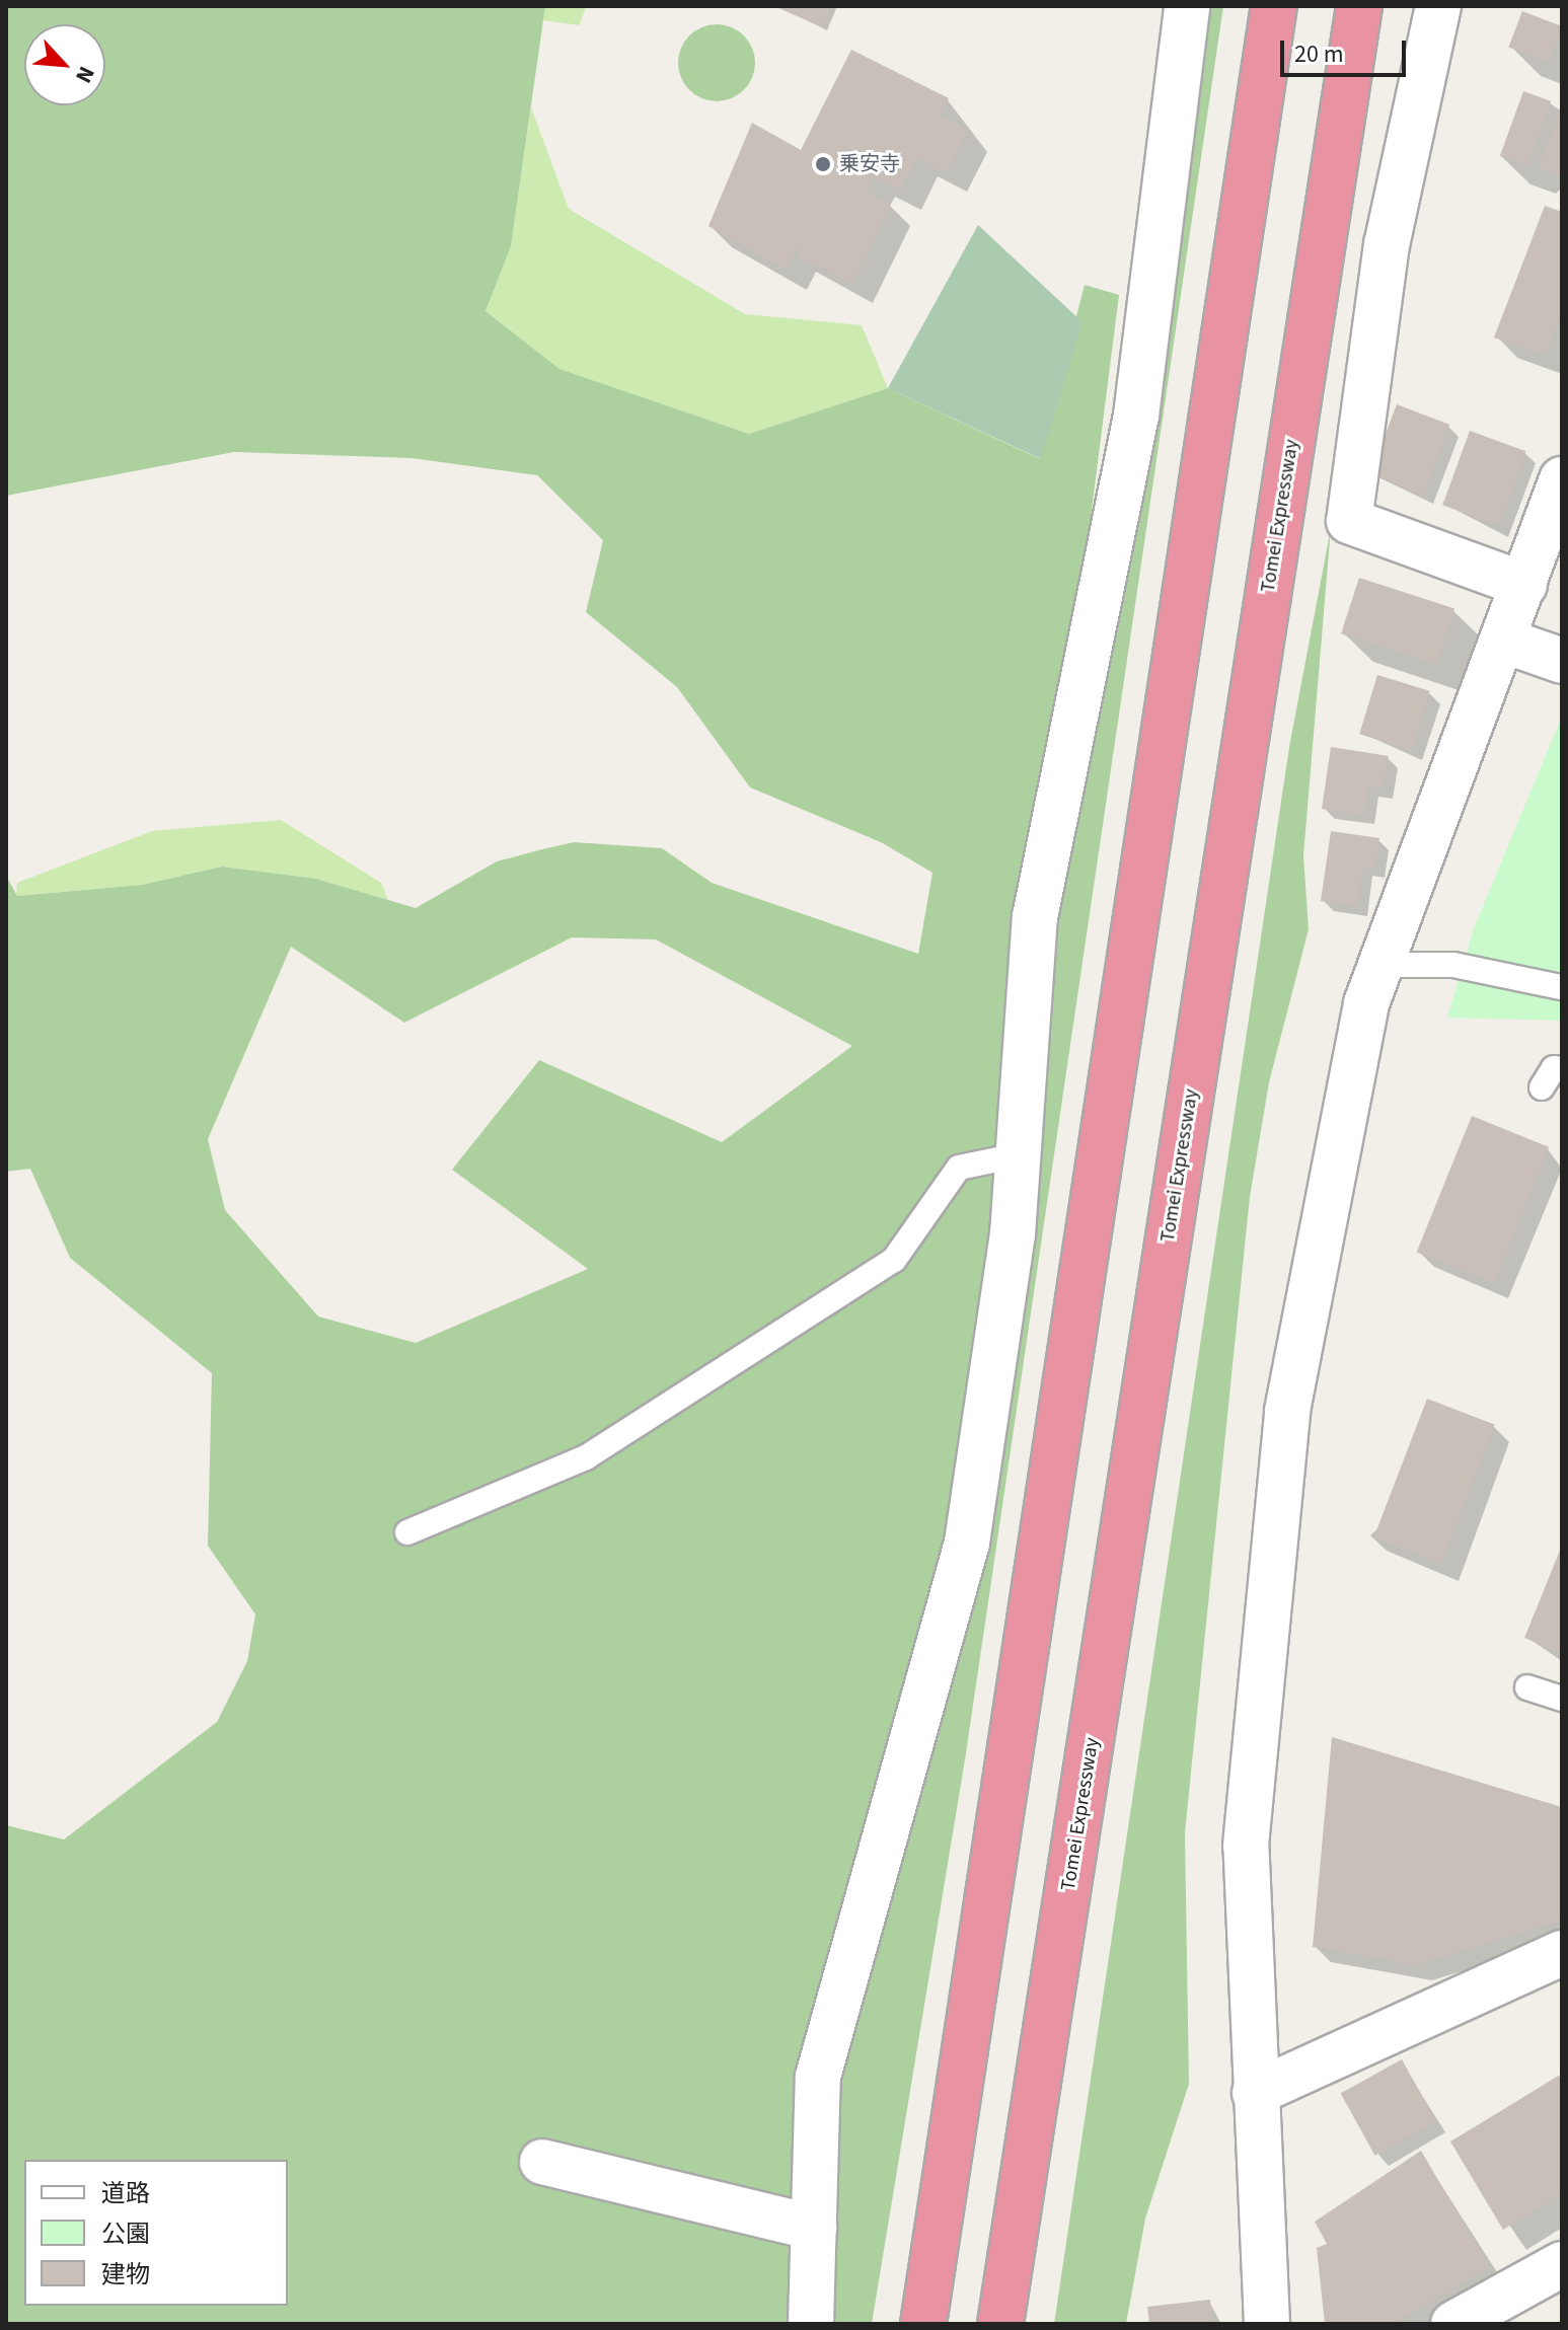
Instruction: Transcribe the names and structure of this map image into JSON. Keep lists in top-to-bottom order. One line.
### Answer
{"streets":{"highway":["Tomei Expressway"]},"places":["乗安寺"],"legend":["道路","公園","建物"],"scale_bar":"20 m","north":"bottom right"}
